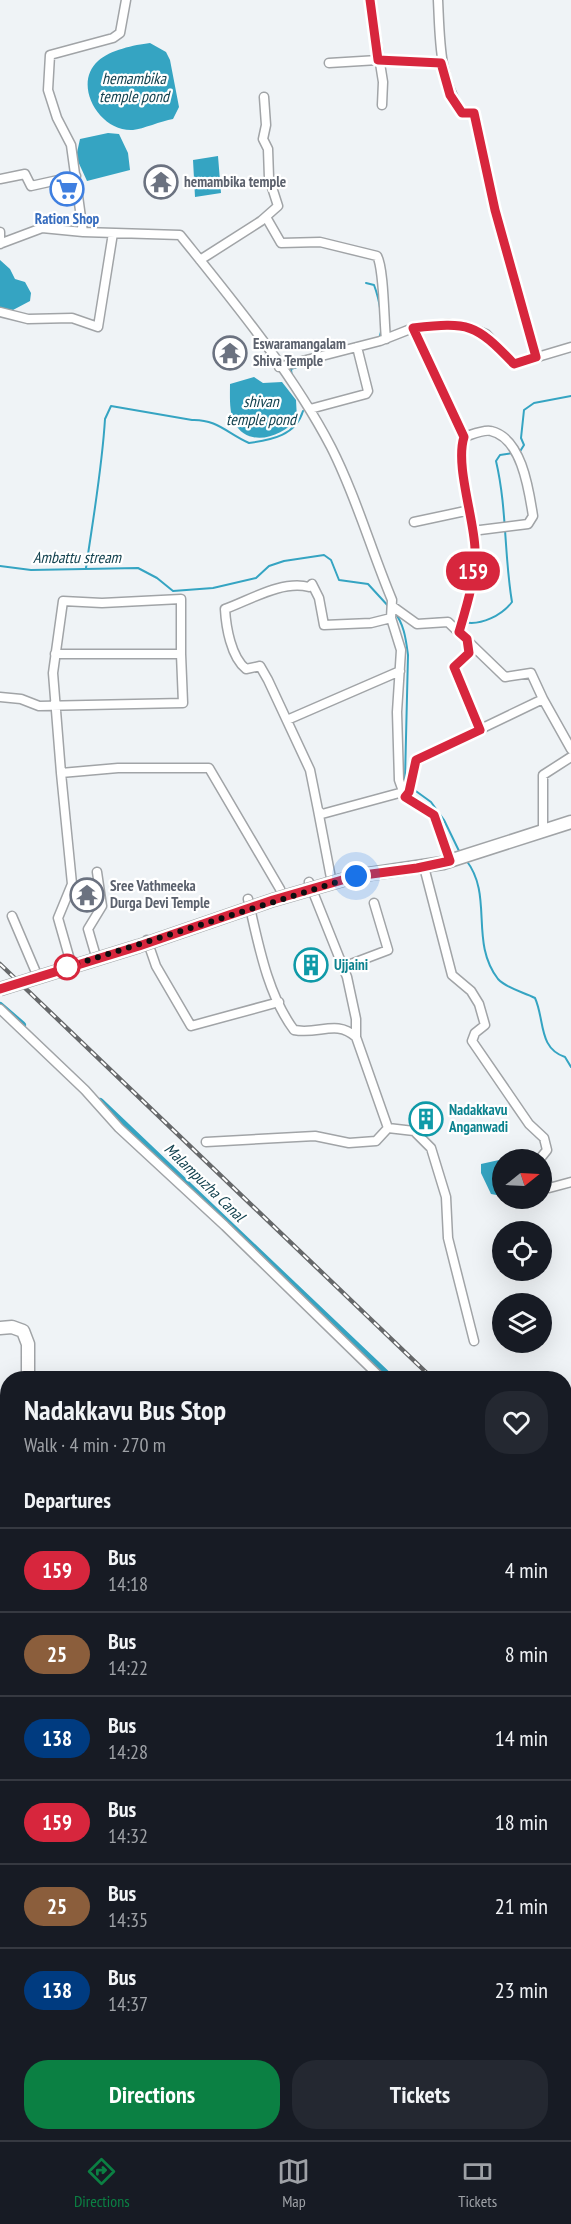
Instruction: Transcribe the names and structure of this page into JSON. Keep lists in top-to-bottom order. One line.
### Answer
{"water":["hemambika temple pond","shivan temple pond","Ambattu stream","Malampuzha Canal"],"places":{"temple":["hemambika temple","Eswaramangalam Shiva Temple","Sree Vathmeeka Durga Devi Temple"],"supermarket":["Ration Shop"],"building":["Ujjaini","Nadakkavu Anganwadi"]},"lines":["bus line 159"],"north":"right","page":{"on_map":"159","heading":[["Nadakkavu Bus Stop","Walk · 4 min · 270 m"],"Departures"],"list":[{"mark":"159","name":"Bus","note":"14:18","value":"4 min"},{"mark":"25","name":"Bus","note":"14:22","value":"8 min"},{"mark":"138","name":"Bus","note":"14:28","value":"14 min"},{"mark":"159","name":"Bus","note":"14:32","value":"18 min"},{"mark":"25","name":"Bus","note":"14:35","value":"21 min"},{"mark":"138","name":"Bus","note":"14:37","value":"23 min"}],"buttons":["Directions","Tickets"],"tabs":["Directions","Map","Tickets"]}}
